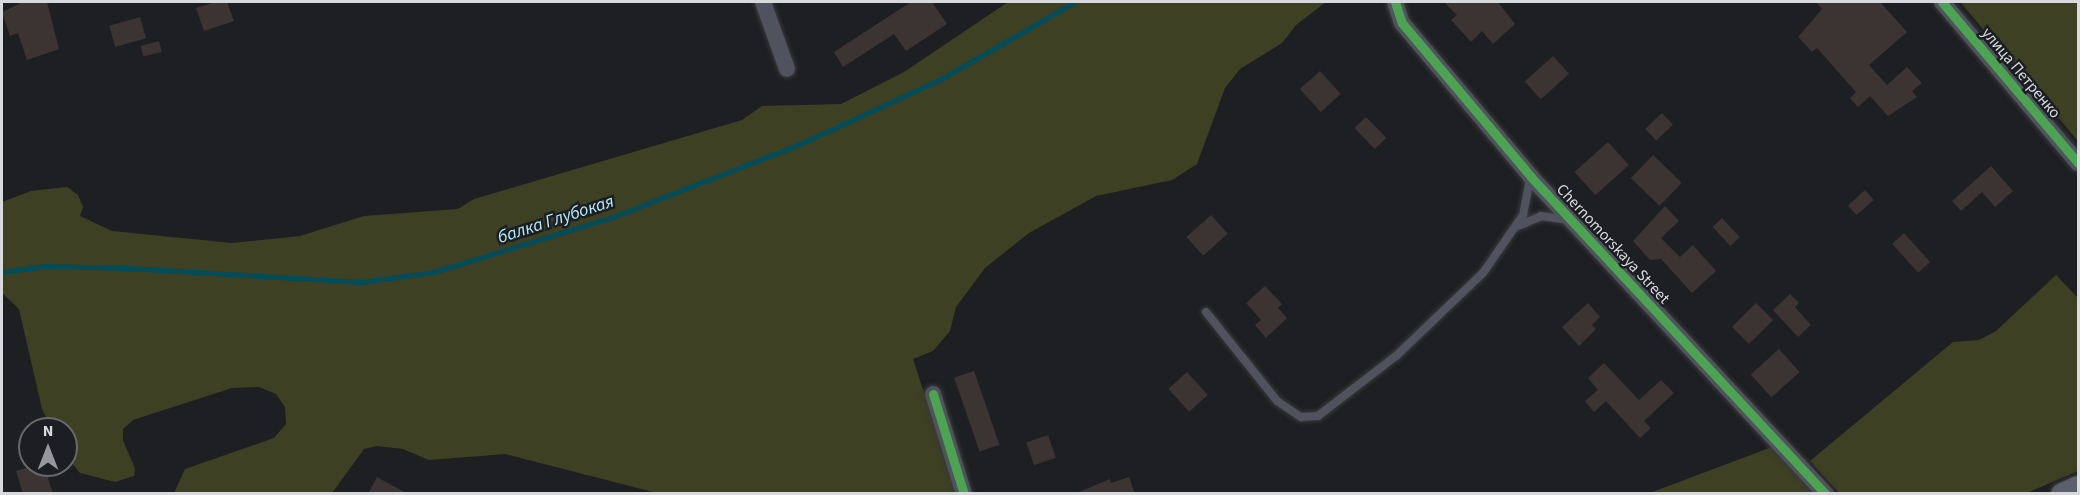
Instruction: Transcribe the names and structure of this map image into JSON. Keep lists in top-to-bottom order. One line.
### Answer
{"streets":{"street":["улица Петренко","Chernomorskaya Street"]},"water":["балка Глубокая"],"north":"top"}
